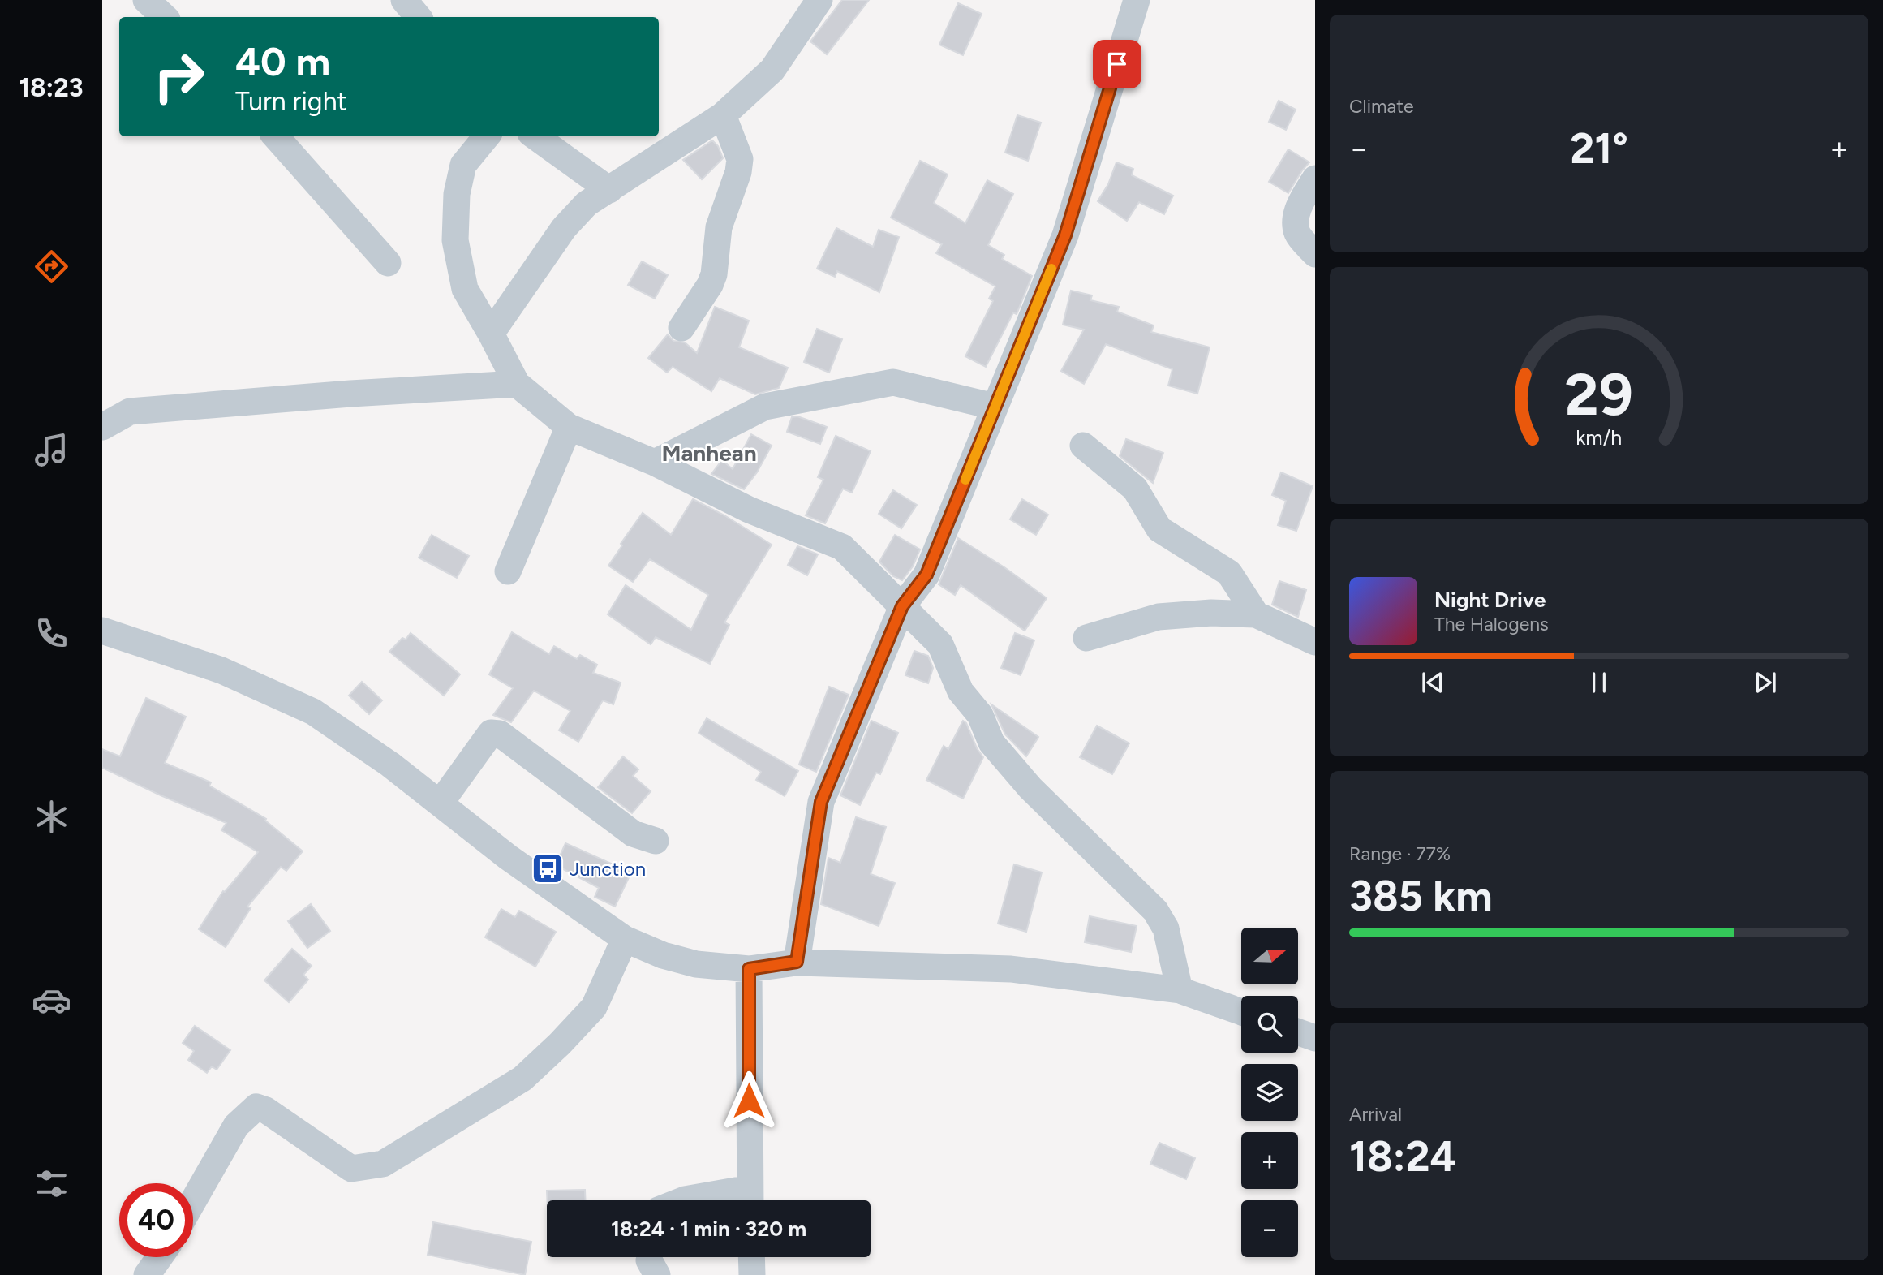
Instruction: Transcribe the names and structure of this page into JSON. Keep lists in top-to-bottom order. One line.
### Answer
{"districts":["Manhean"],"places":{"bus stop":["Junction"]},"north":"right","page":{"tabs":"18:23","tile":["Climate",["Range · 77%","385 km"],["Arrival","18:24"]],"turn":["40 m","Turn right"],"heat":["−","21°","+"],"song":["Night Drive","The Halogens"],"map_buttons":["+","−"],"limit":"40","trip":"18:24 · 1 min · 320 m","gauge":["29","km/h"]}}
